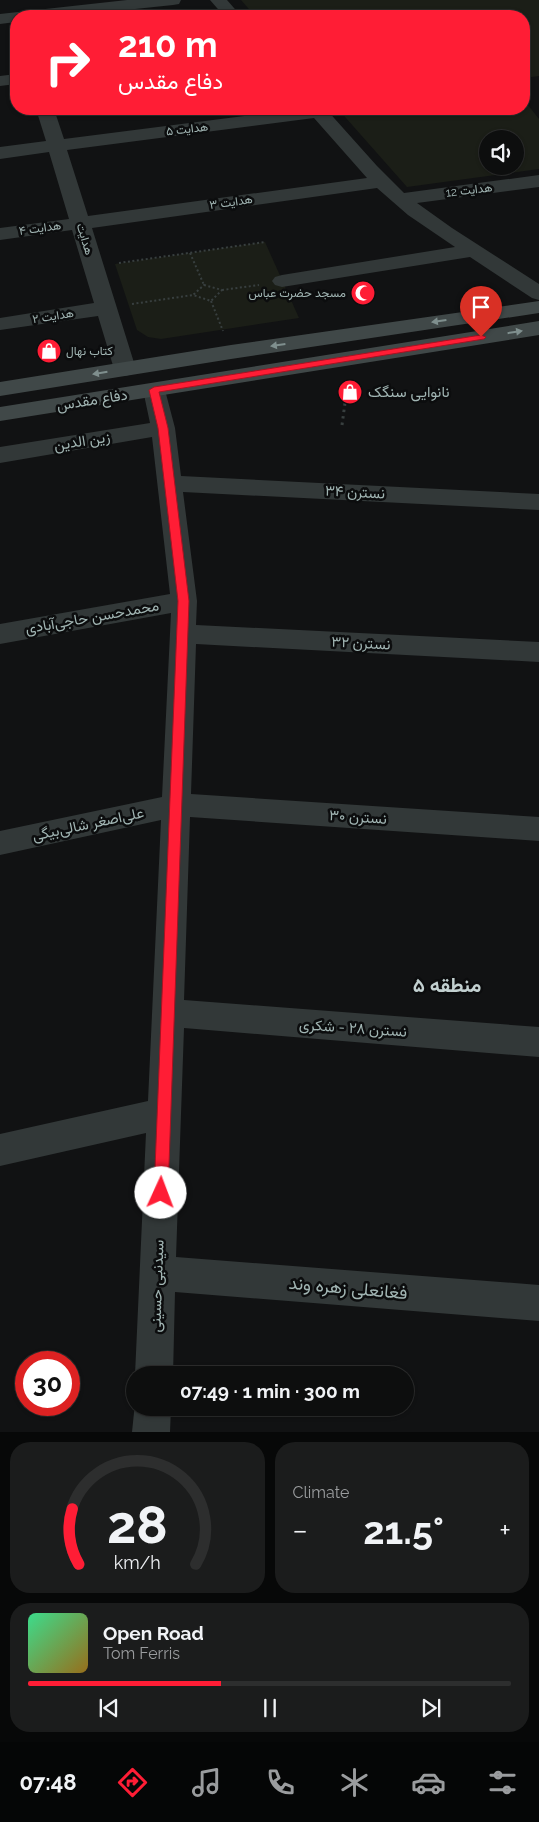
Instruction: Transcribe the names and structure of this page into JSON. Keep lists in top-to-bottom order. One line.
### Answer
{"streets":{"street":["هدایت ۵","هدایت 12","هدایت ۳","هدایت ۴","هدایت","هدایت ۲","دفاع مقدس","زین الدین","نسترن ۳۴","محمدحسن حاجی‌آبادی","نسترن ۳۲","نسترن ۳۰","علی‌اصغر شالی‌بیگی","نسترن ۲۸ - شکری","سیدنبی حسینی","فغانعلی زهره وند"]},"crossings":[["هدایت ۵","هدایت"],["هدایت ۳","هدایت ۴"],["هدایت ۳","هدایت"],["هدایت ۴","هدایت"],["هدایت","هدایت ۲"],["هدایت","دفاع مقدس"],["دفاع مقدس","سیدنبی حسینی"],["زین الدین","سیدنبی حسینی"],["نسترن ۳۴","سیدنبی حسینی"],["محمدحسن حاجی‌آبادی","سیدنبی حسینی"],["نسترن ۳۲","سیدنبی حسینی"],["نسترن ۳۰","علی‌اصغر شالی‌بیگی"],["نسترن ۳۰","سیدنبی حسینی"],["علی‌اصغر شالی‌بیگی","سیدنبی حسینی"],["نسترن ۲۸ - شکری","سیدنبی حسینی"],["سیدنبی حسینی","فغانعلی زهره وند"]],"districts":["منطقه ۵"],"places":{"mosque":["مسجد حضرت عباس"],"shop":["کتاب نهال","نانوایی سنگک"]},"page":{"turn":["210 m","دفاع مقدس"],"limit":"30","trip":"07:49 · 1 min · 300 m","tile":"Climate","heat":["−","21.5°","+"],"song":["Open Road","Tom Ferris"],"tabs":"07:48","gauge":["28","km/h"]}}
